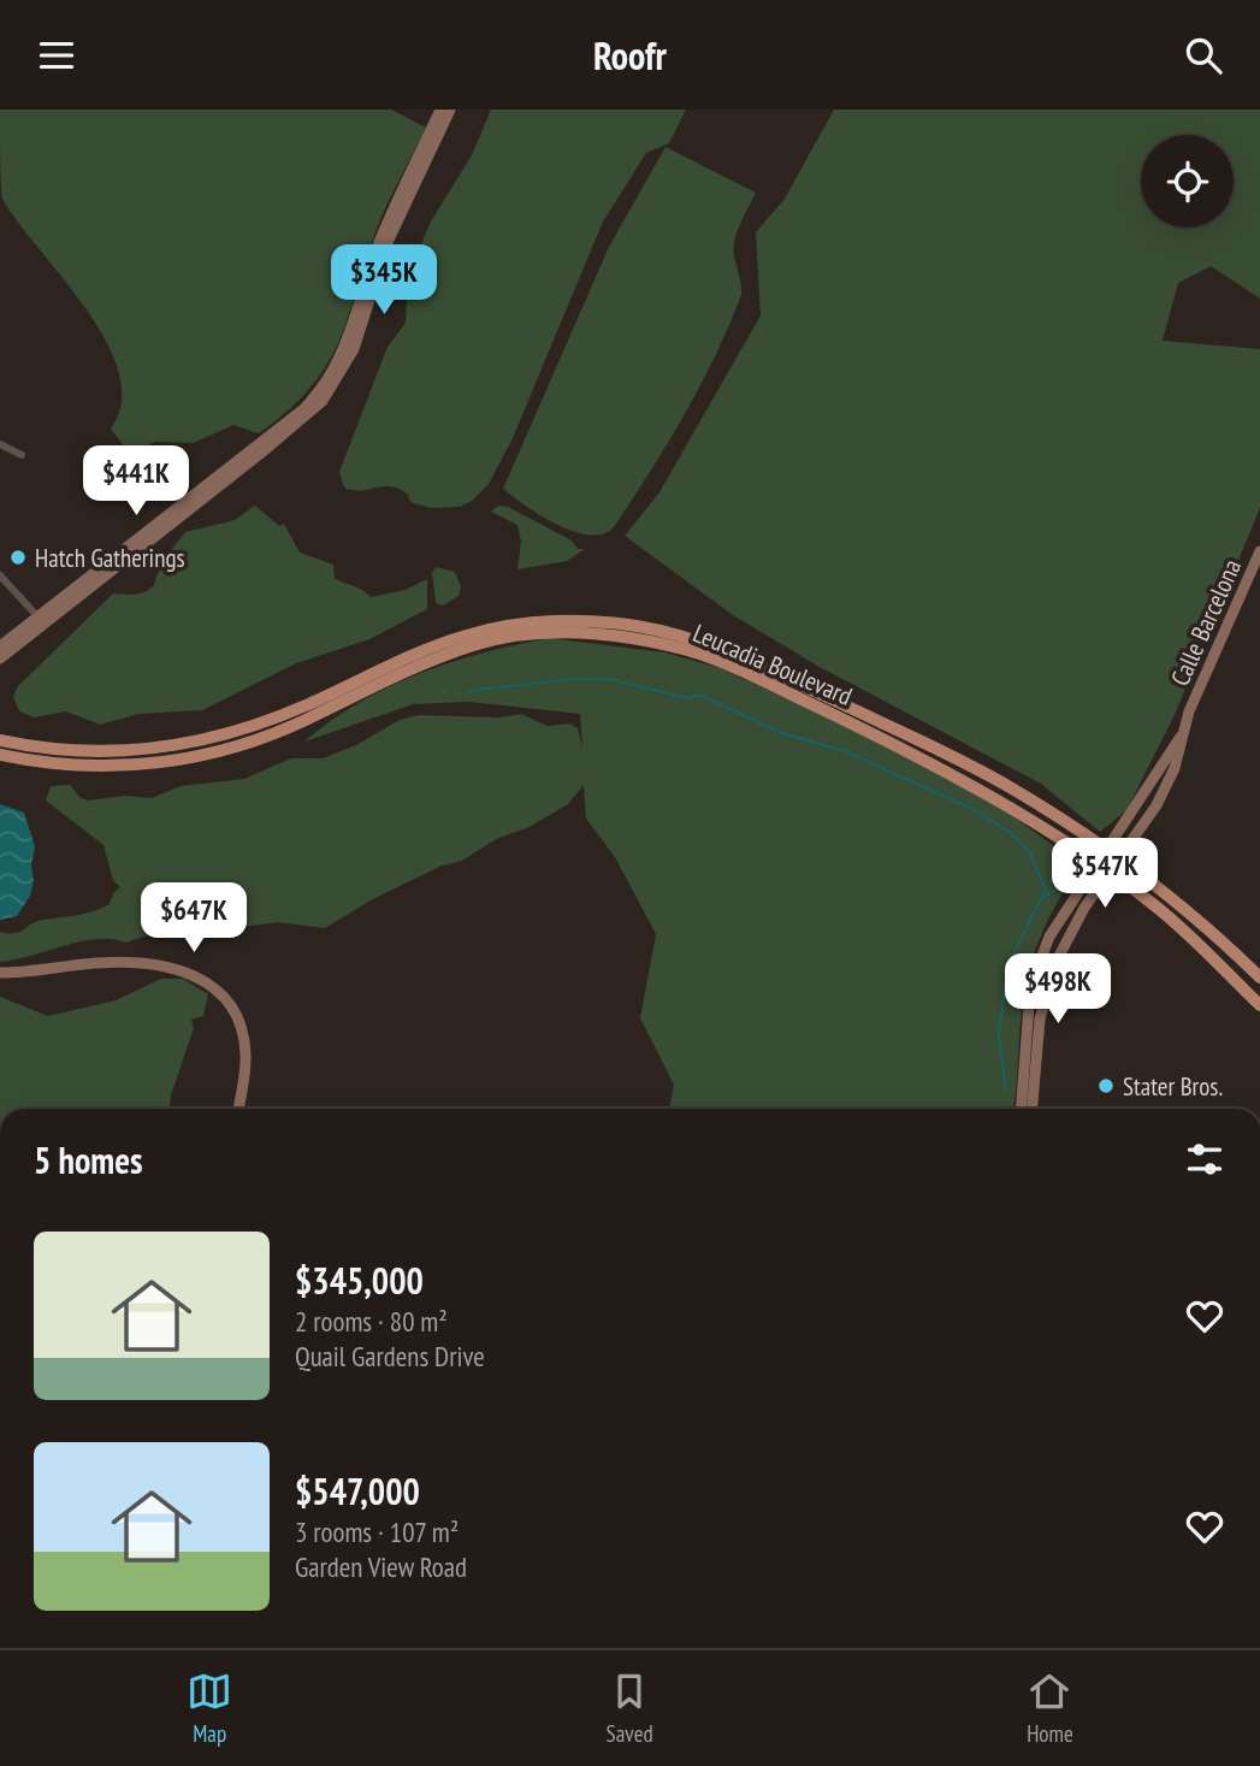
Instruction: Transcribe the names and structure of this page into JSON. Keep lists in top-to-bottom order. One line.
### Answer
{"streets":{"main road":["Calle Barcelona","Leucadia Boulevard"]},"places":["Hatch Gatherings","Stater Bros."],"page":{"header":"Roofr","price":["$345K","$441K","$547K","$647K","$498K"],"heading":"5 homes","list":[{"name":"$345,000","note":"2 rooms · 80 m² · Quail Gardens Drive"},{"name":"$547,000","note":"3 rooms · 107 m² · Garden View Road"}],"tabs":["Map","Saved","Home"]}}
